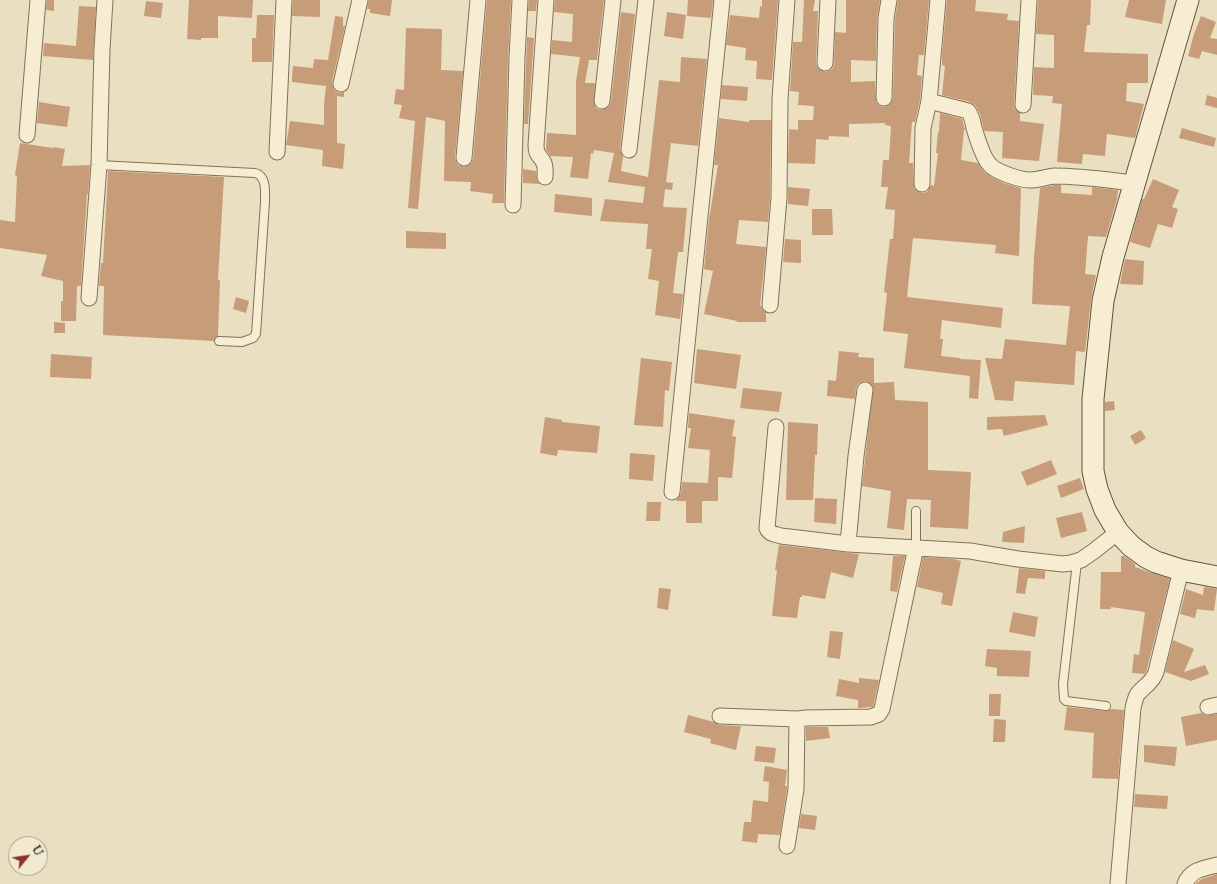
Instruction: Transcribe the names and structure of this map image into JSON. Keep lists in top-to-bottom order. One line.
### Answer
{"north":"top right"}
